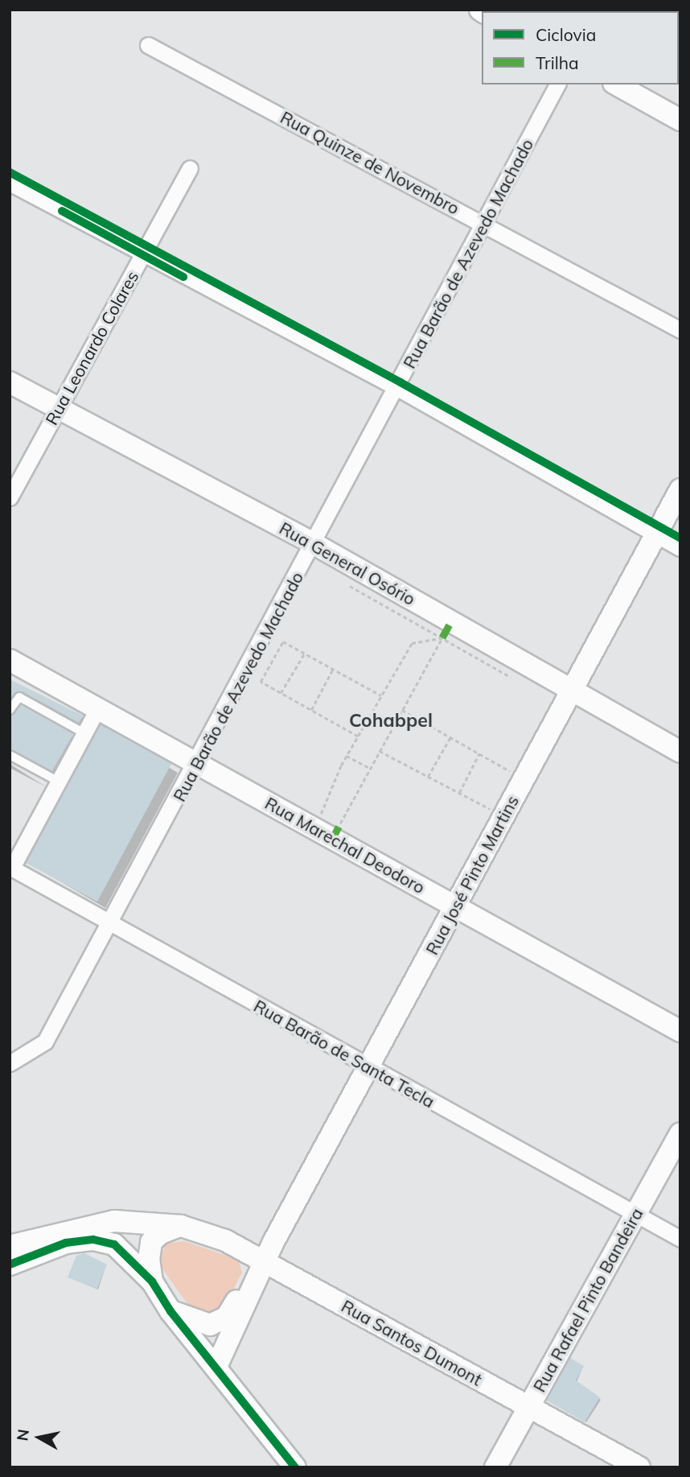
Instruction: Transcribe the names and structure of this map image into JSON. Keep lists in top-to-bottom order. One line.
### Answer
{"streets":{"street":["Rua Quinze de Novembro","Rua Barão de Azevedo Machado","Rua Leonardo Colares","Rua General Osório","Rua Marechal Deodoro","Rua José Pinto Martins","Rua Barão de Santa Tecla","Rua Rafael Pinto Bandeira","Rua Santos Dumont"]},"crossings":[["Rua Quinze de Novembro","Rua Barão de Azevedo Machado"],["Rua Barão de Azevedo Machado","Rua General Osório"],["Rua Barão de Azevedo Machado","Rua Marechal Deodoro"],["Rua Barão de Azevedo Machado","Rua Barão de Santa Tecla"],["Rua Leonardo Colares","Rua General Osório"],["Rua General Osório","Rua José Pinto Martins"],["Rua Marechal Deodoro","Rua José Pinto Martins"],["Rua José Pinto Martins","Rua Barão de Santa Tecla"],["Rua José Pinto Martins","Rua Santos Dumont"],["Rua Barão de Santa Tecla","Rua Rafael Pinto Bandeira"],["Rua Rafael Pinto Bandeira","Rua Santos Dumont"]],"districts":["Cohabpel"],"legend":["Ciclovia","Trilha"],"north":"left"}
